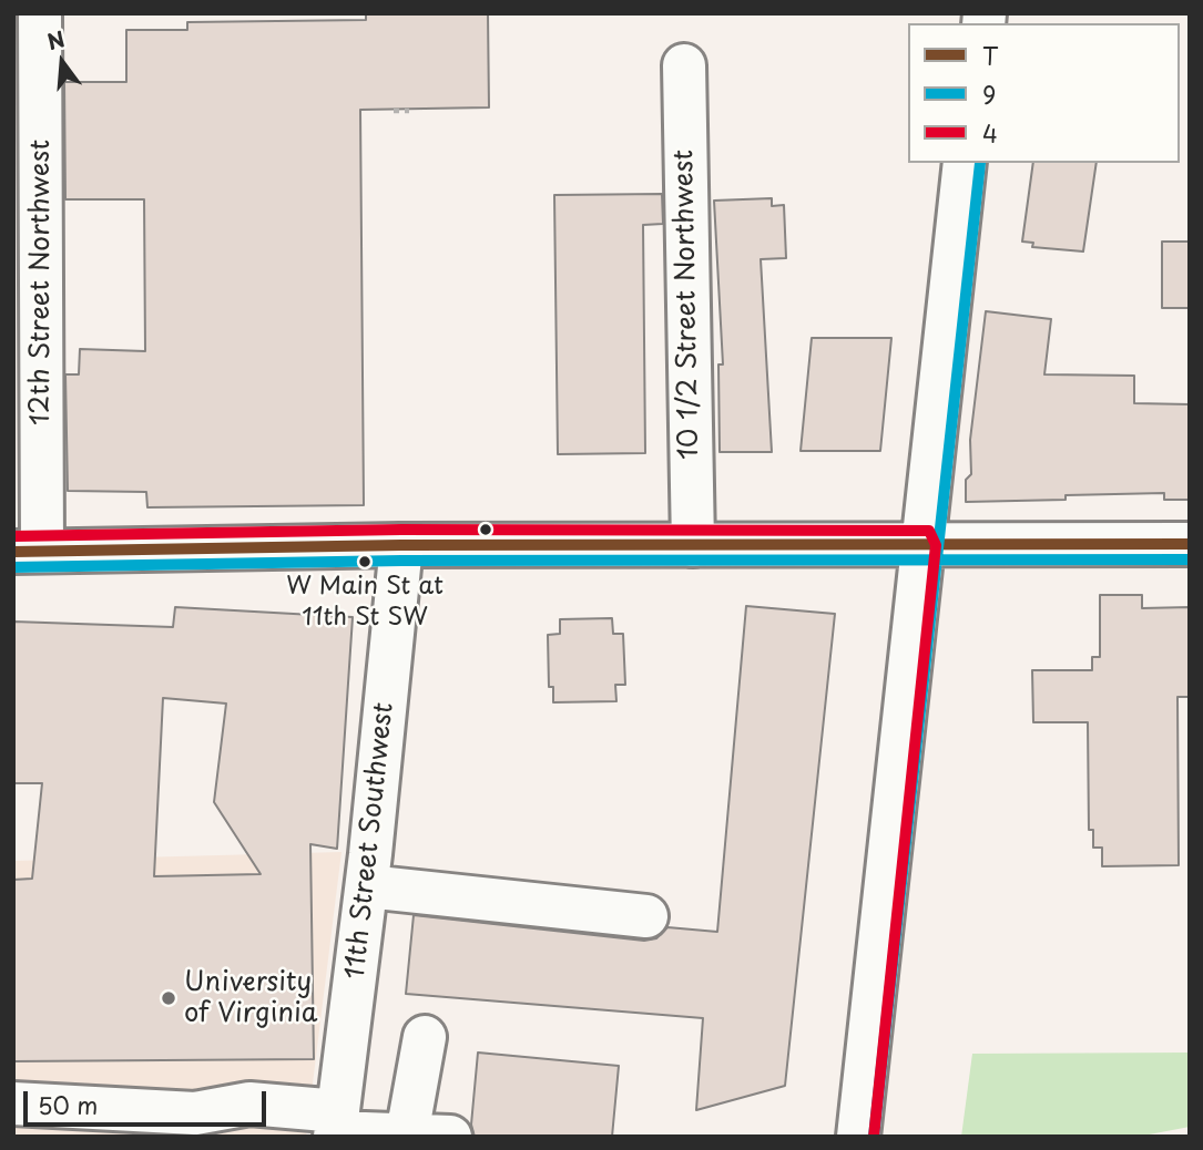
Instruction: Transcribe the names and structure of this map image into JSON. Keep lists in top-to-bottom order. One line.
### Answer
{"streets":{"main road":["12th Street Northwest","10 1/2 Street Northwest","11th Street Southwest"]},"places":["W Main St at 11th St SW","University of Virginia"],"lines":["transit line 9","transit line 4","transit line T"],"legend":["T","9","4"],"scale_bar":"50 m","north":"top"}
